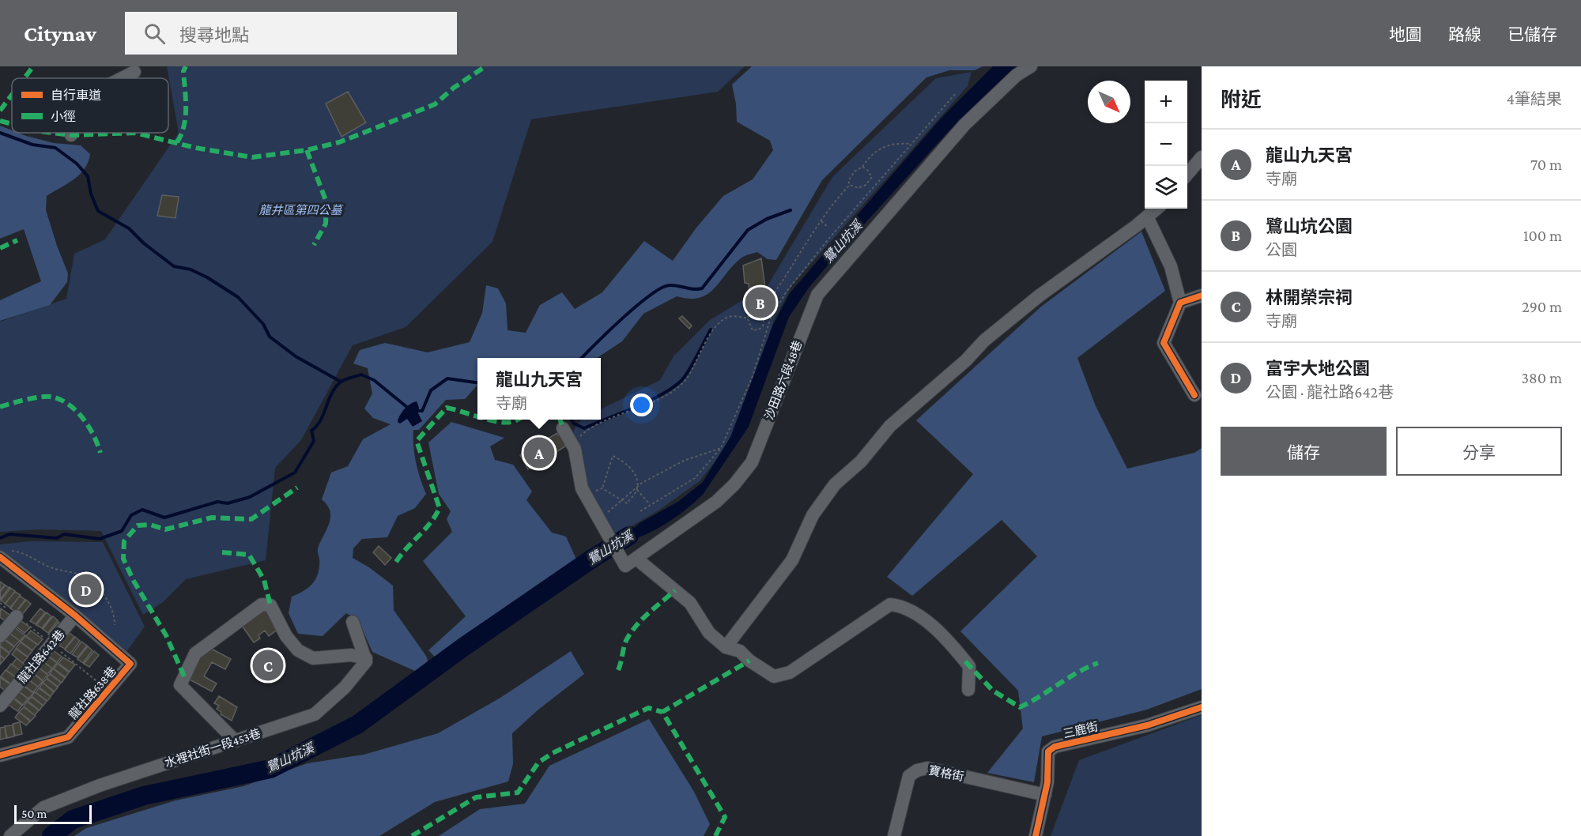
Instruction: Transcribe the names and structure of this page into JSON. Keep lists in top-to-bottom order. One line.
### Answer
{"streets":{"street":["沙田路六段48巷","龍社路642巷","龍社路638巷","三鹿街","水裡社街一段453巷","寶格街"]},"crossings":[["龍社路642巷","龍社路638巷"],["三鹿街","寶格街"]],"water":["鷺山坑溪"],"parks":["龍井區第四公墓"],"legend":["自行車道","小徑"],"scale_bar":"50 m","north":"bottom right","page":{"header":"Citynav","search":"搜尋地點","nav":["地圖","路線","已儲存"],"heading":["附近","4筆結果"],"map_buttons":["+","−"],"list":[{"mark":"A","name":"龍山九天宮","note":"寺廟","value":"70 m"},{"mark":"B","name":"鷺山坑公園","note":"公園","value":"100 m"},{"mark":"C","name":"林開榮宗祠","note":"寺廟","value":"290 m"},{"mark":"D","name":"富宇大地公園","note":"公園 · 龍社路642巷","value":"380 m"}],"pins":["B","A","D","C"],"popup":["龍山九天宮","寺廟"],"buttons":["儲存","分享"],"scale":"50 m"}}
